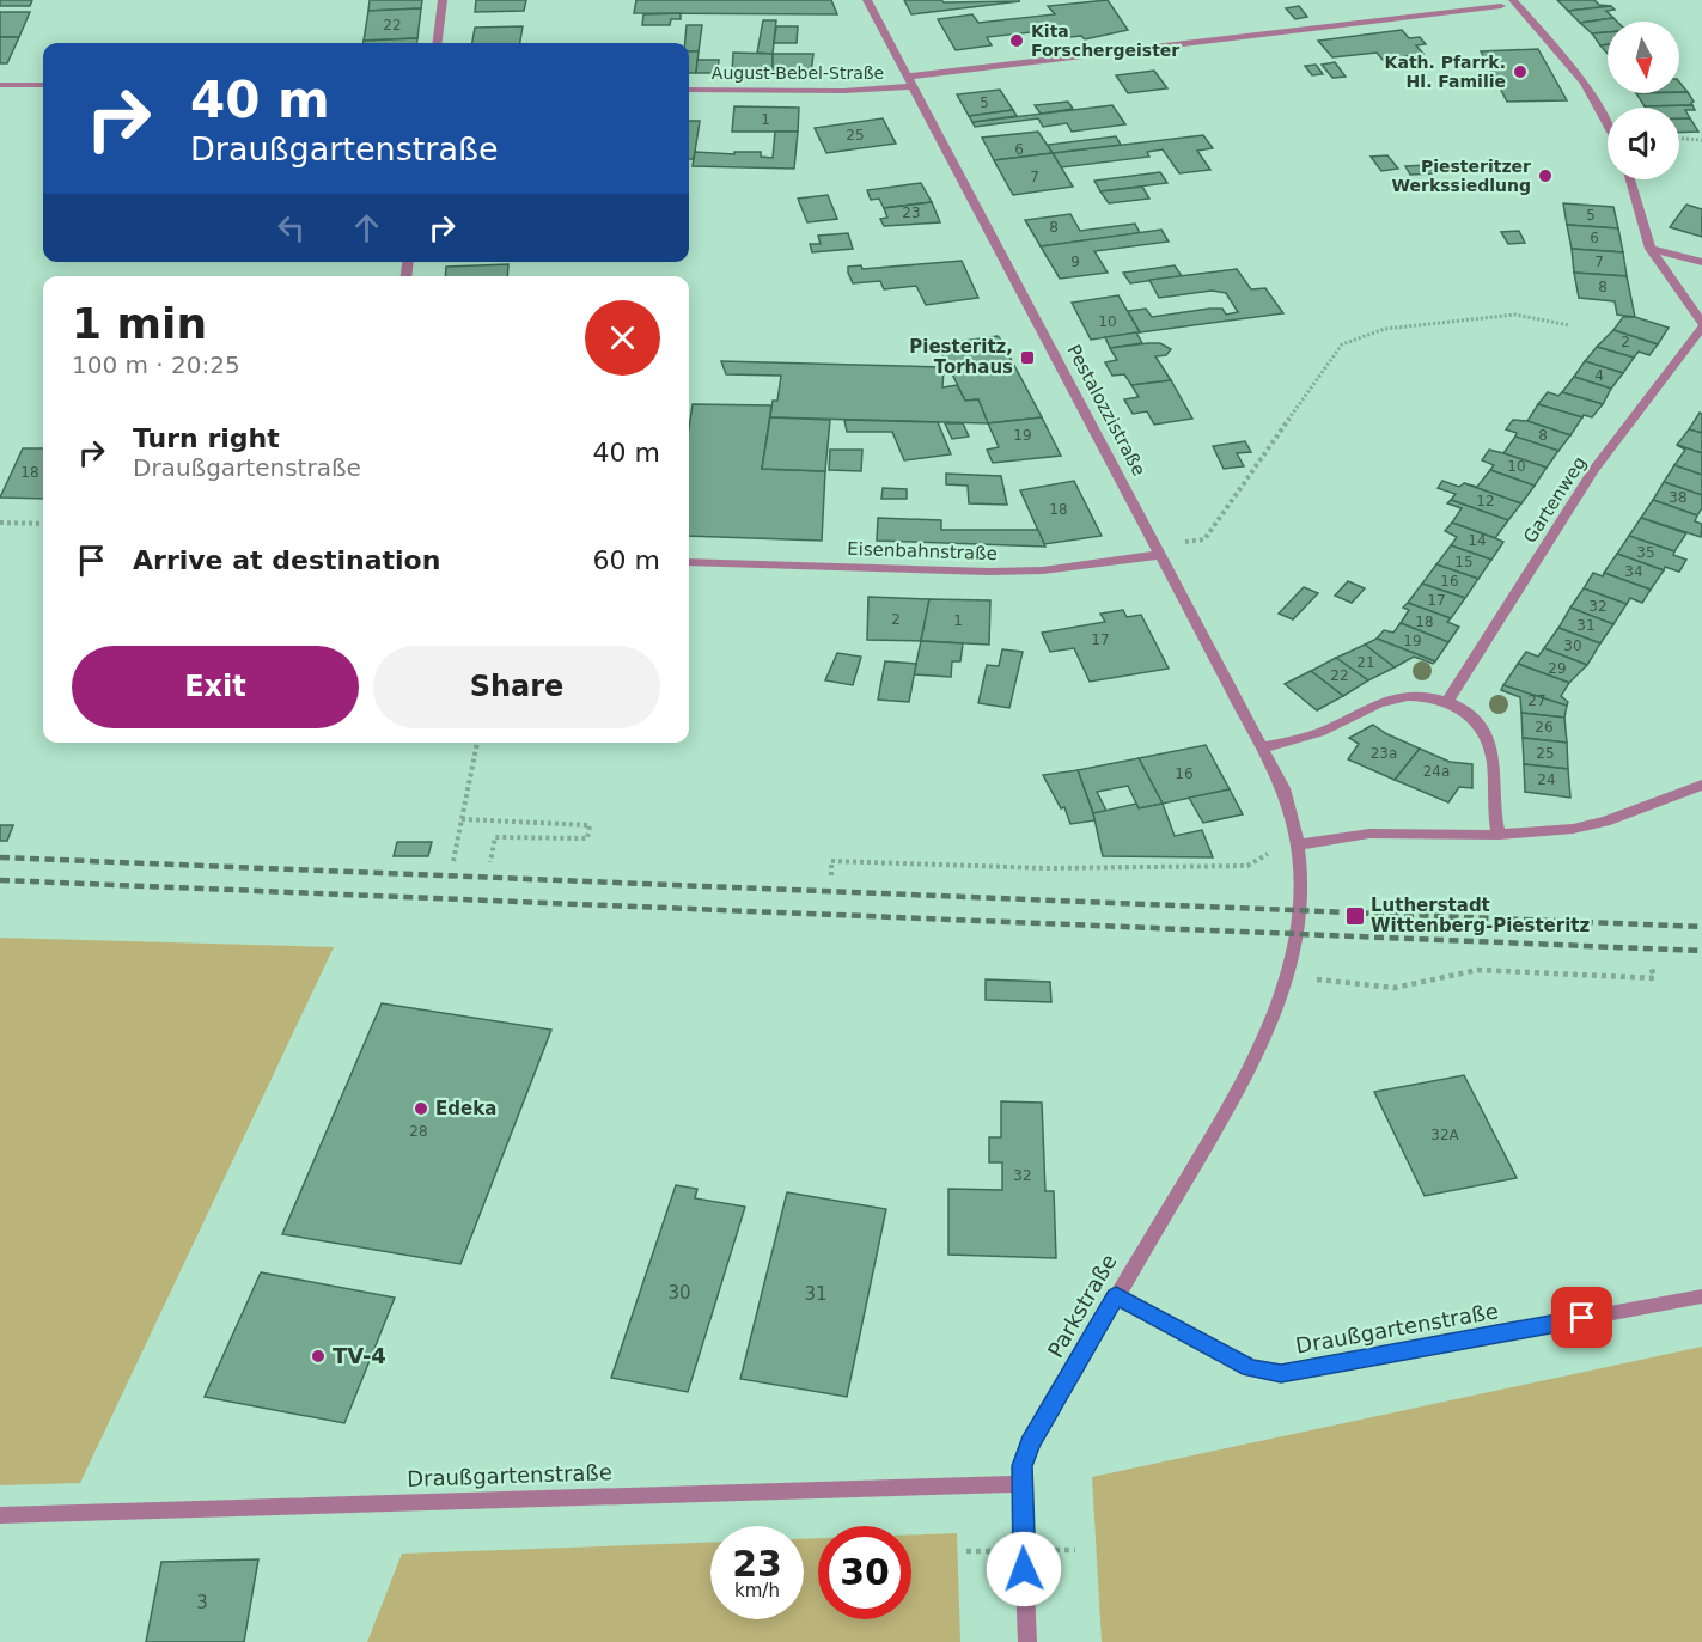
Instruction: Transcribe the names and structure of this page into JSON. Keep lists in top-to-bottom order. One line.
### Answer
{"streets":{"street":["August-Bebel-Straße","Pestalozzistraße","Gartenweg","Eisenbahnstraße","Parkstraße","Draußgartenstraße"]},"crossings":[["August-Bebel-Straße","Pestalozzistraße"],["Pestalozzistraße","Eisenbahnstraße"],["Pestalozzistraße","Parkstraße"],["Parkstraße","Draußgartenstraße"]],"places":{"other":["Kita Forschergeister","Kath. Pfarrk. Hl. Familie","Piesteritzer Werkssiedlung","Edeka","TV-4"],"transit":["Piesteritz, Torhaus","Lutherstadt Wittenberg-Piesteritz"]},"house_numbers":["22","5","1","25","6","7","23","5","8","6","9","7","8","10","2","4","19","8","10","18","38","12","18","14","35","15","34","16","17","32","2","1","18","31","17","19","30","21","29","22","27","26","23a","25","24a","16","24","28","32A","32","30","31","3"],"north":"bottom","page":{"turn":["40 m","Draußgartenstraße"],"heading":["1 min","100 m · 20:25"],"list":[{"name":"Turn right","note":"Draußgartenstraße","value":"40 m"},{"name":"Arrive at destination","value":"60 m"}],"buttons":["Exit","Share"],"speed":"23 km/h","limit":"30"}}
